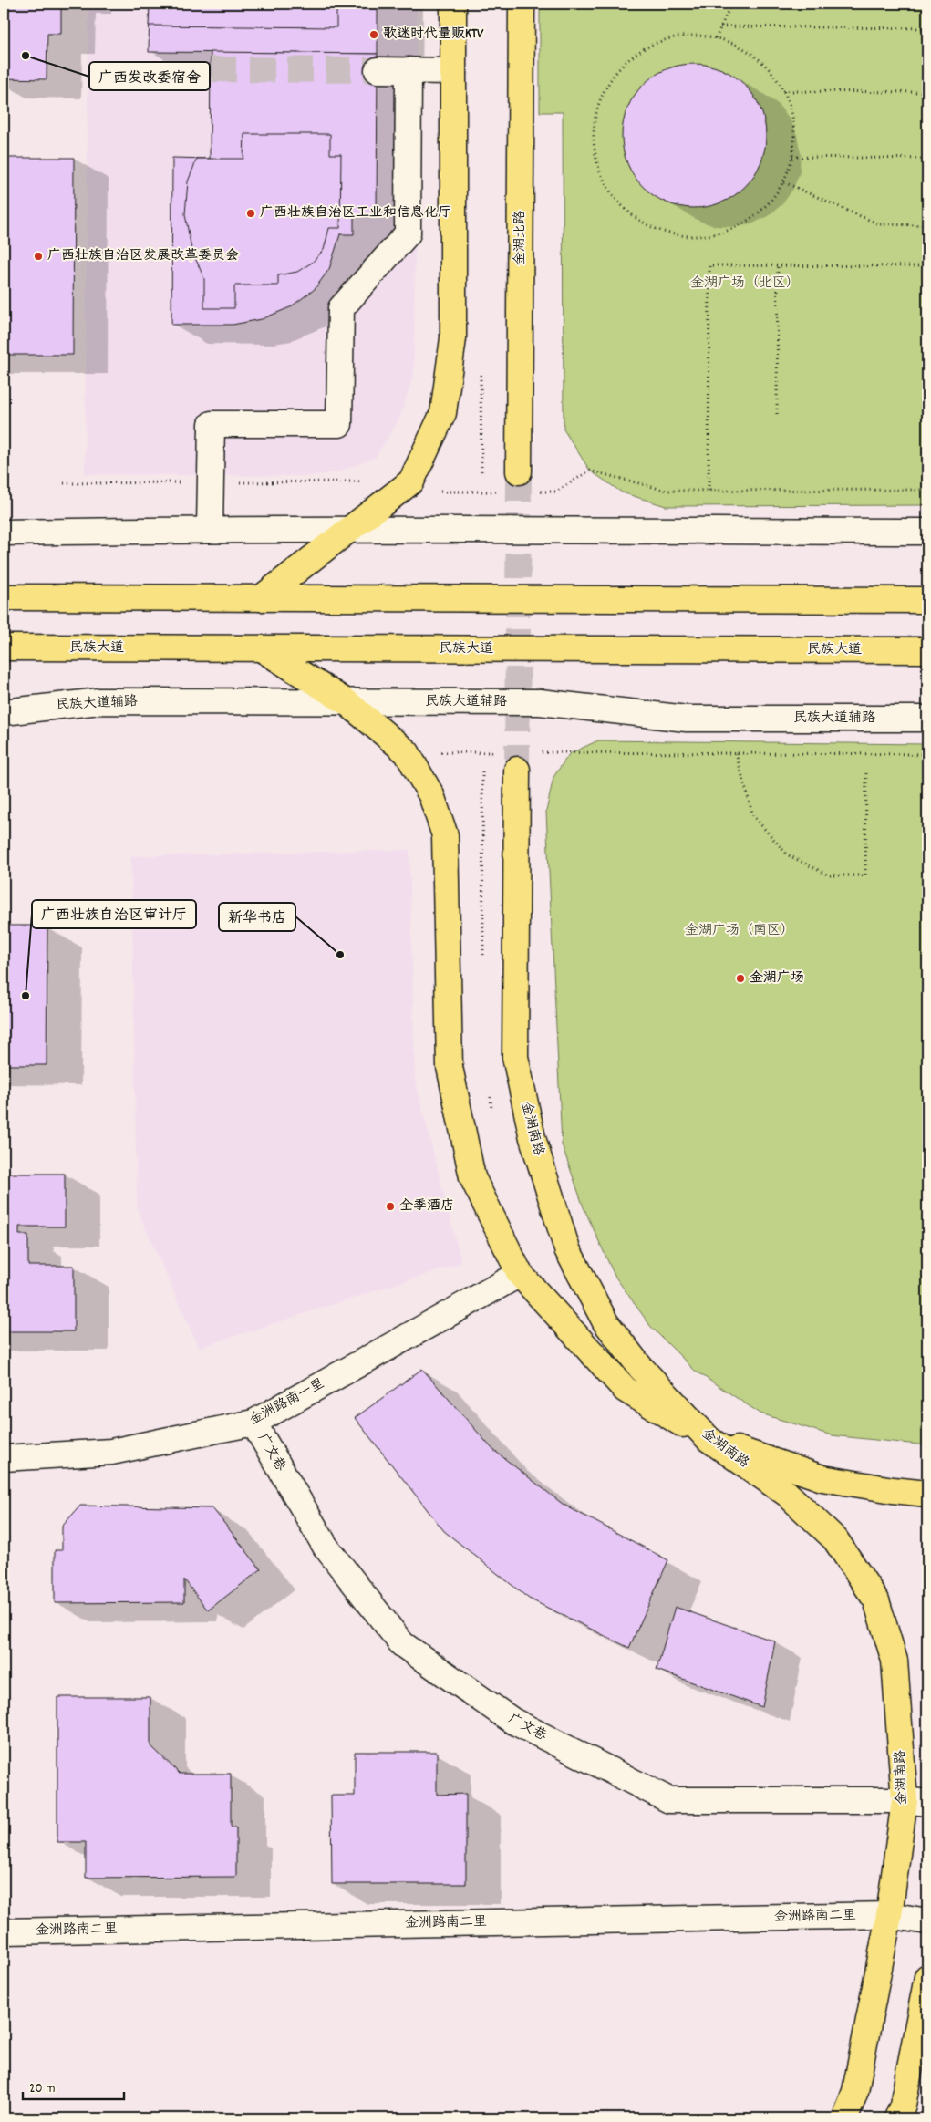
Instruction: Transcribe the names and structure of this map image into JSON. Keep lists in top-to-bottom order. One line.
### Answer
{"streets":{"main road":["金湖北路","民族大道","金湖南路"],"street":["民族大道辅路","金洲路南一里","广文巷","金洲路南二里"]},"crossings":[["金湖南路","广文巷"],["金湖南路","金洲路南二里"],["金洲路南一里","广文巷"]],"parks":["金湖广场（北区）","金湖广场（南区）"],"places":["歌迷时代量贩KTV","广西发改委宿舍","广西壮族自治区工业和信息化厅","广西壮族自治区发展改革委员会","新华书店","金湖广场","广西壮族自治区审计厅","全季酒店"],"scale_bar":"20 m"}
